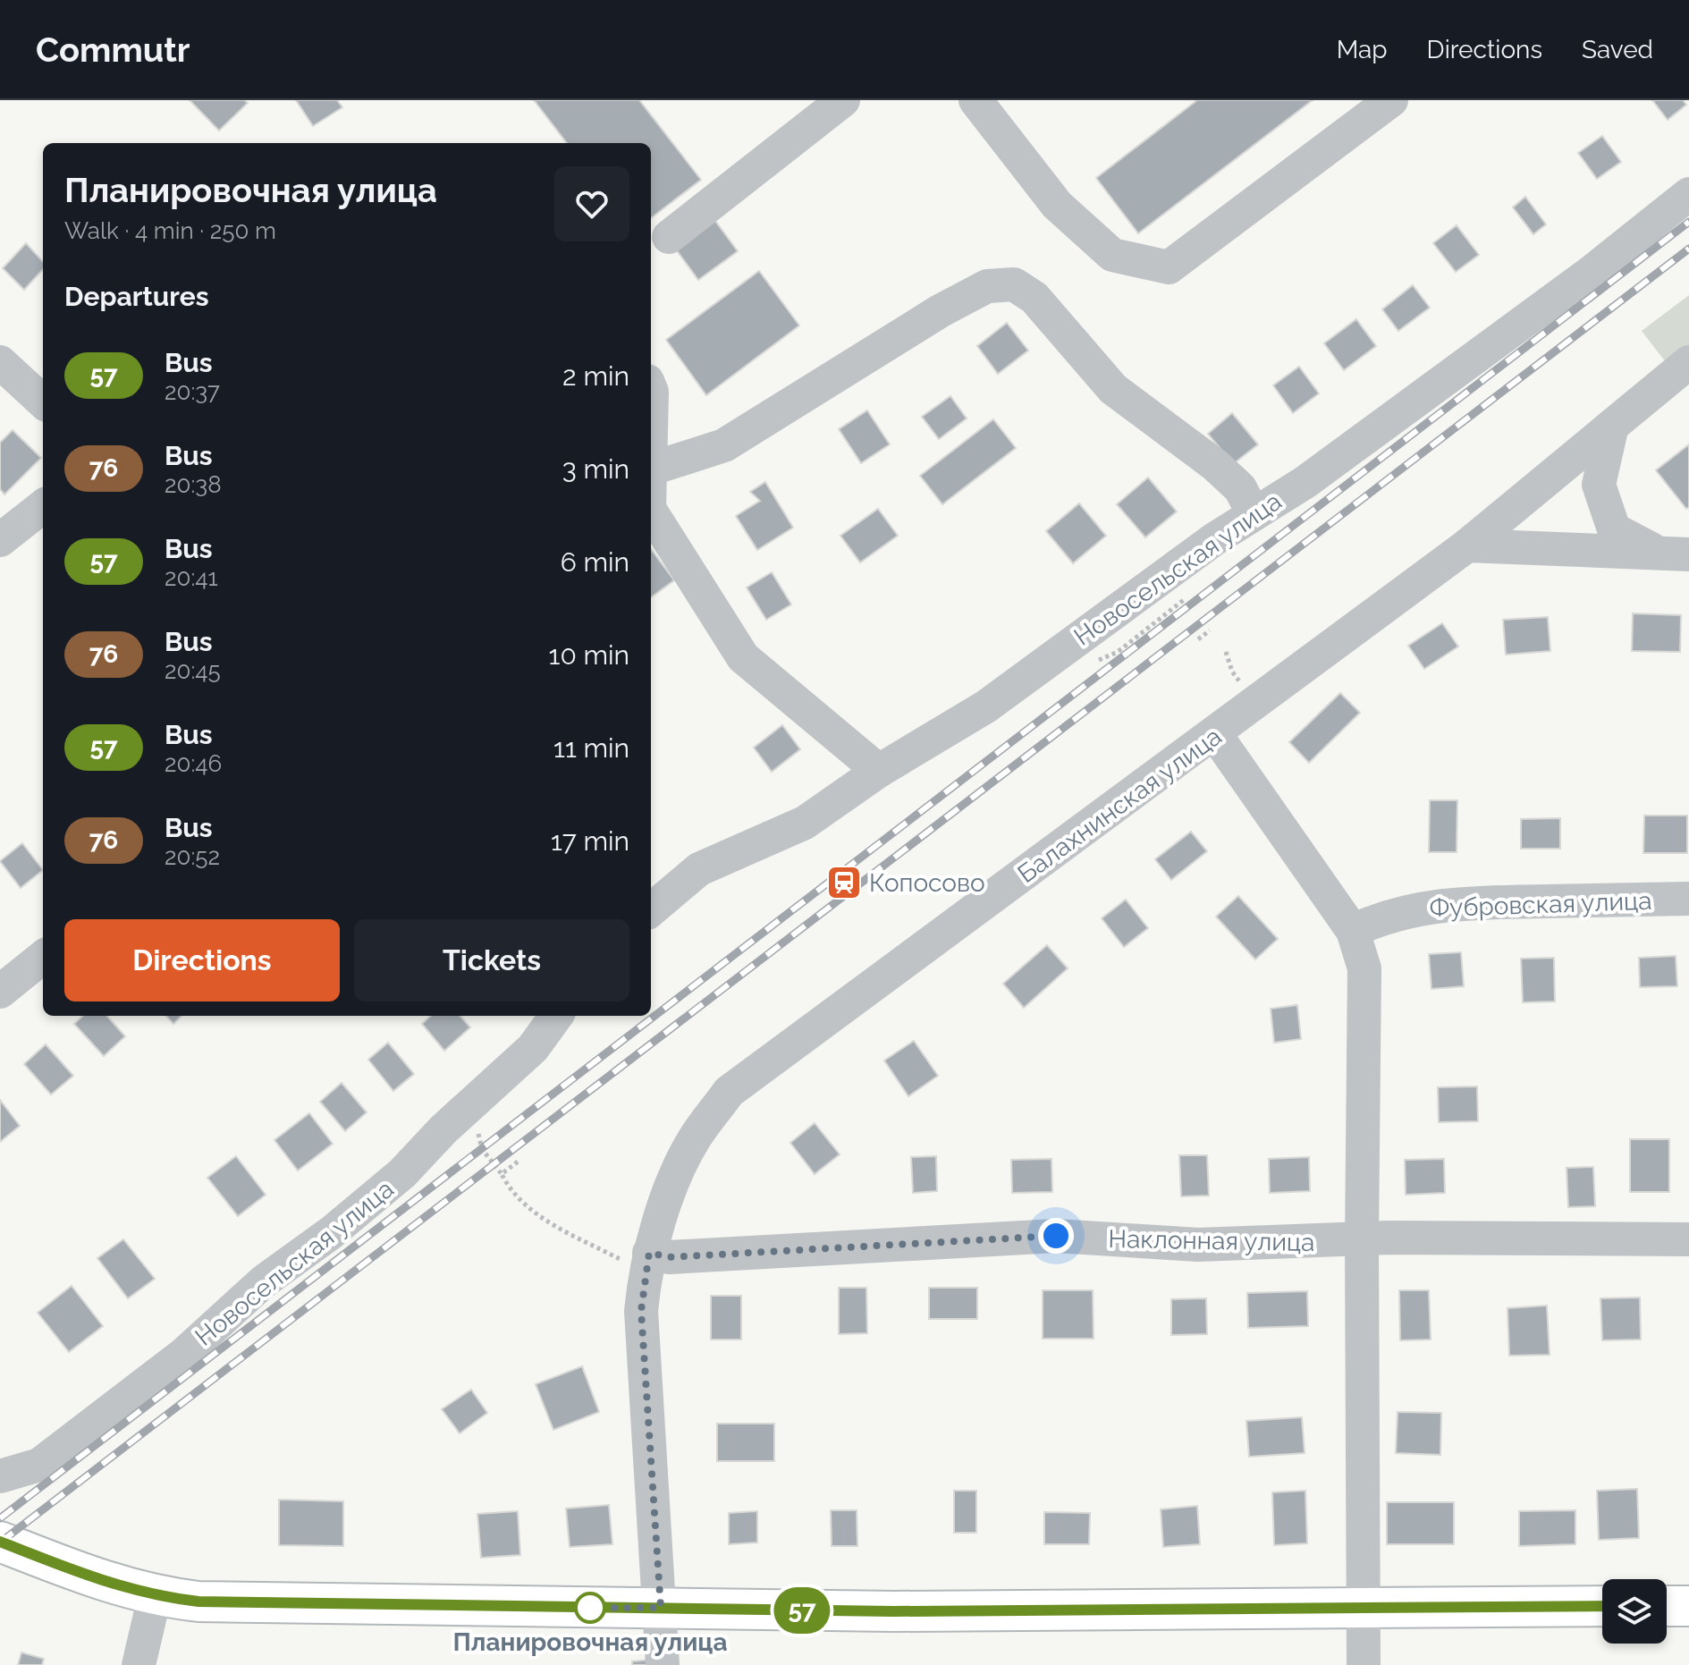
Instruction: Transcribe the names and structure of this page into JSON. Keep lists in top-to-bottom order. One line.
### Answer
{"streets":{"street":["Новосельская улица","Балахнинская улица","Фубровская улица","Наклонная улица"]},"crossings":[["Балахнинская улица","Наклонная улица"]],"places":{"station":["Копосово"],"other":["Планировочная улица"]},"lines":["bus line 57"],"page":{"header":"Commutr","nav":["Map","Directions","Saved"],"on_map":"57","heading":[["Планировочная улица","Walk · 4 min · 250 m"],"Departures"],"list":[{"mark":"57","name":"Bus","note":"20:37","value":"2 min"},{"mark":"76","name":"Bus","note":"20:38","value":"3 min"},{"mark":"57","name":"Bus","note":"20:41","value":"6 min"},{"mark":"76","name":"Bus","note":"20:45","value":"10 min"},{"mark":"57","name":"Bus","note":"20:46","value":"11 min"},{"mark":"76","name":"Bus","note":"20:52","value":"17 min"}],"buttons":["Directions","Tickets"]}}
